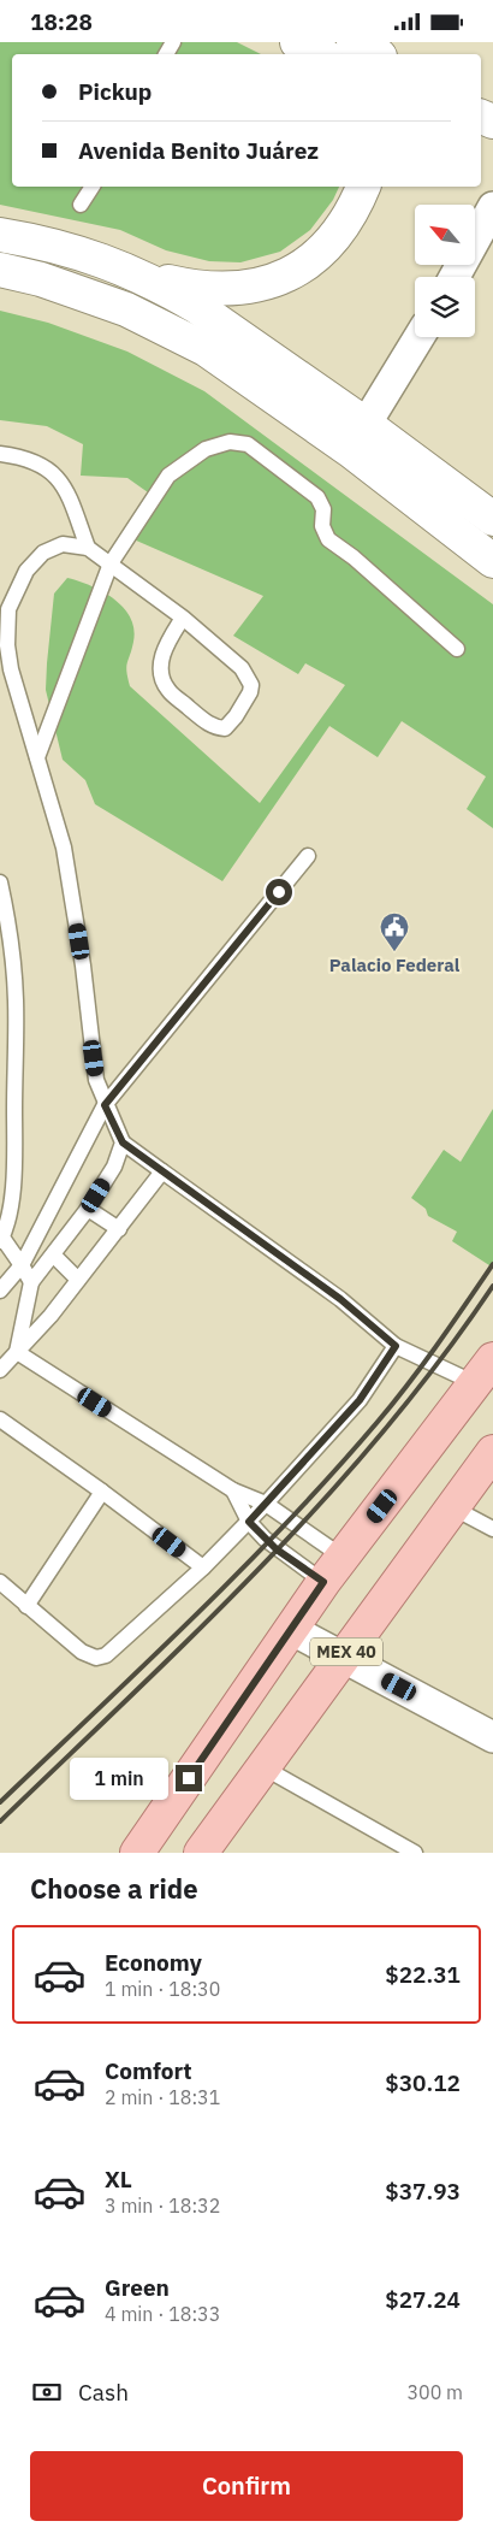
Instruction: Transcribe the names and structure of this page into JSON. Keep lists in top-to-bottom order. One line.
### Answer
{"streets":{"main road":["MEX 40"]},"places":{"public building":["Palacio Federal"]},"north":"top left","page":{"status":"18:28","banner":["Pickup","Avenida Benito Juárez"],"bubble":"1 min","heading":"Choose a ride","list":[{"name":"Economy","note":"1 min · 18:30","value":"$22.31"},{"name":"Comfort","note":"2 min · 18:31","value":"$30.12"},{"name":"XL","note":"3 min · 18:32","value":"$37.93"},{"name":"Green","note":"4 min · 18:33","value":"$27.24"}],"pay":["Cash","300 m"],"buttons":"Confirm"}}
